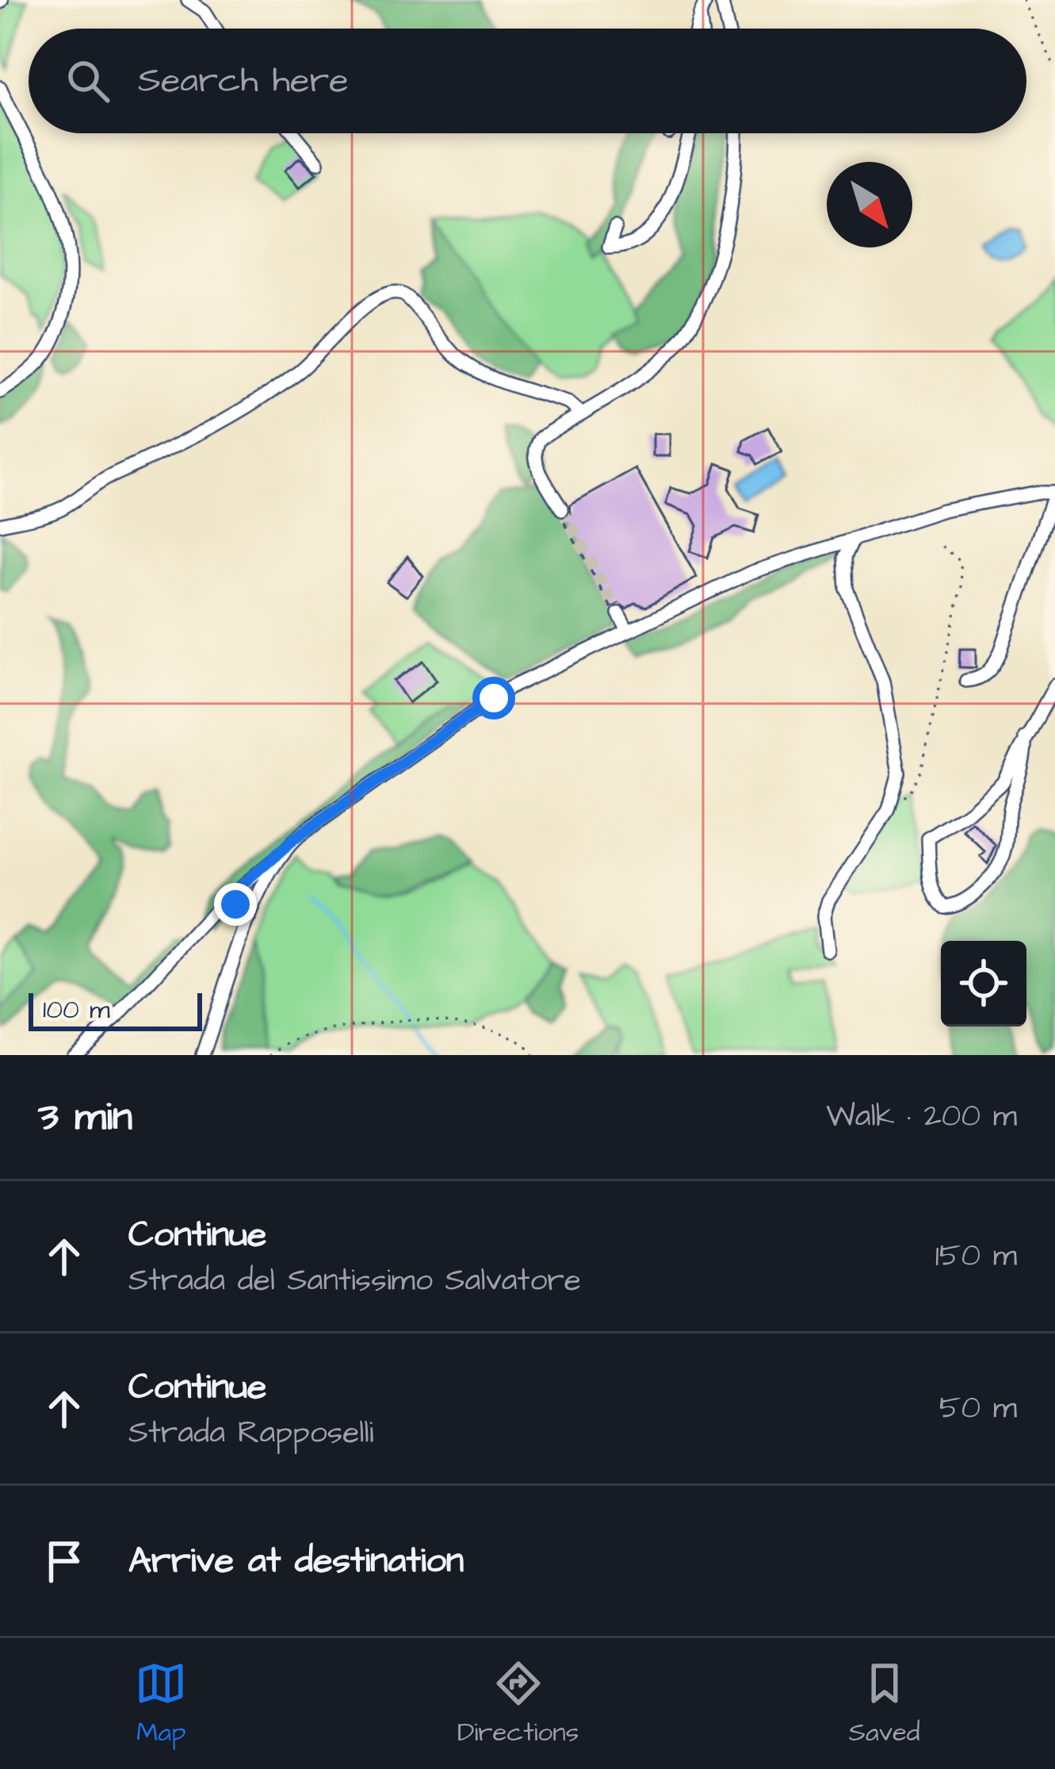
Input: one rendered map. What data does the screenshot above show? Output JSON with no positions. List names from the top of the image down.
{
  "scale_bar": "100 m",
  "north": "bottom right",
  "page": {
    "search": "Search here",
    "scale": "100 m",
    "heading": ["3 min", "Walk · 200 m"],
    "list": [
      ["Continue", "Strada del Santissimo Salvatore", "150 m"],
      ["Continue", "Strada Rapposelli", "50 m"],
      "Arrive at destination"
    ],
    "nav": ["Map", "Directions", "Saved"]
  }
}
